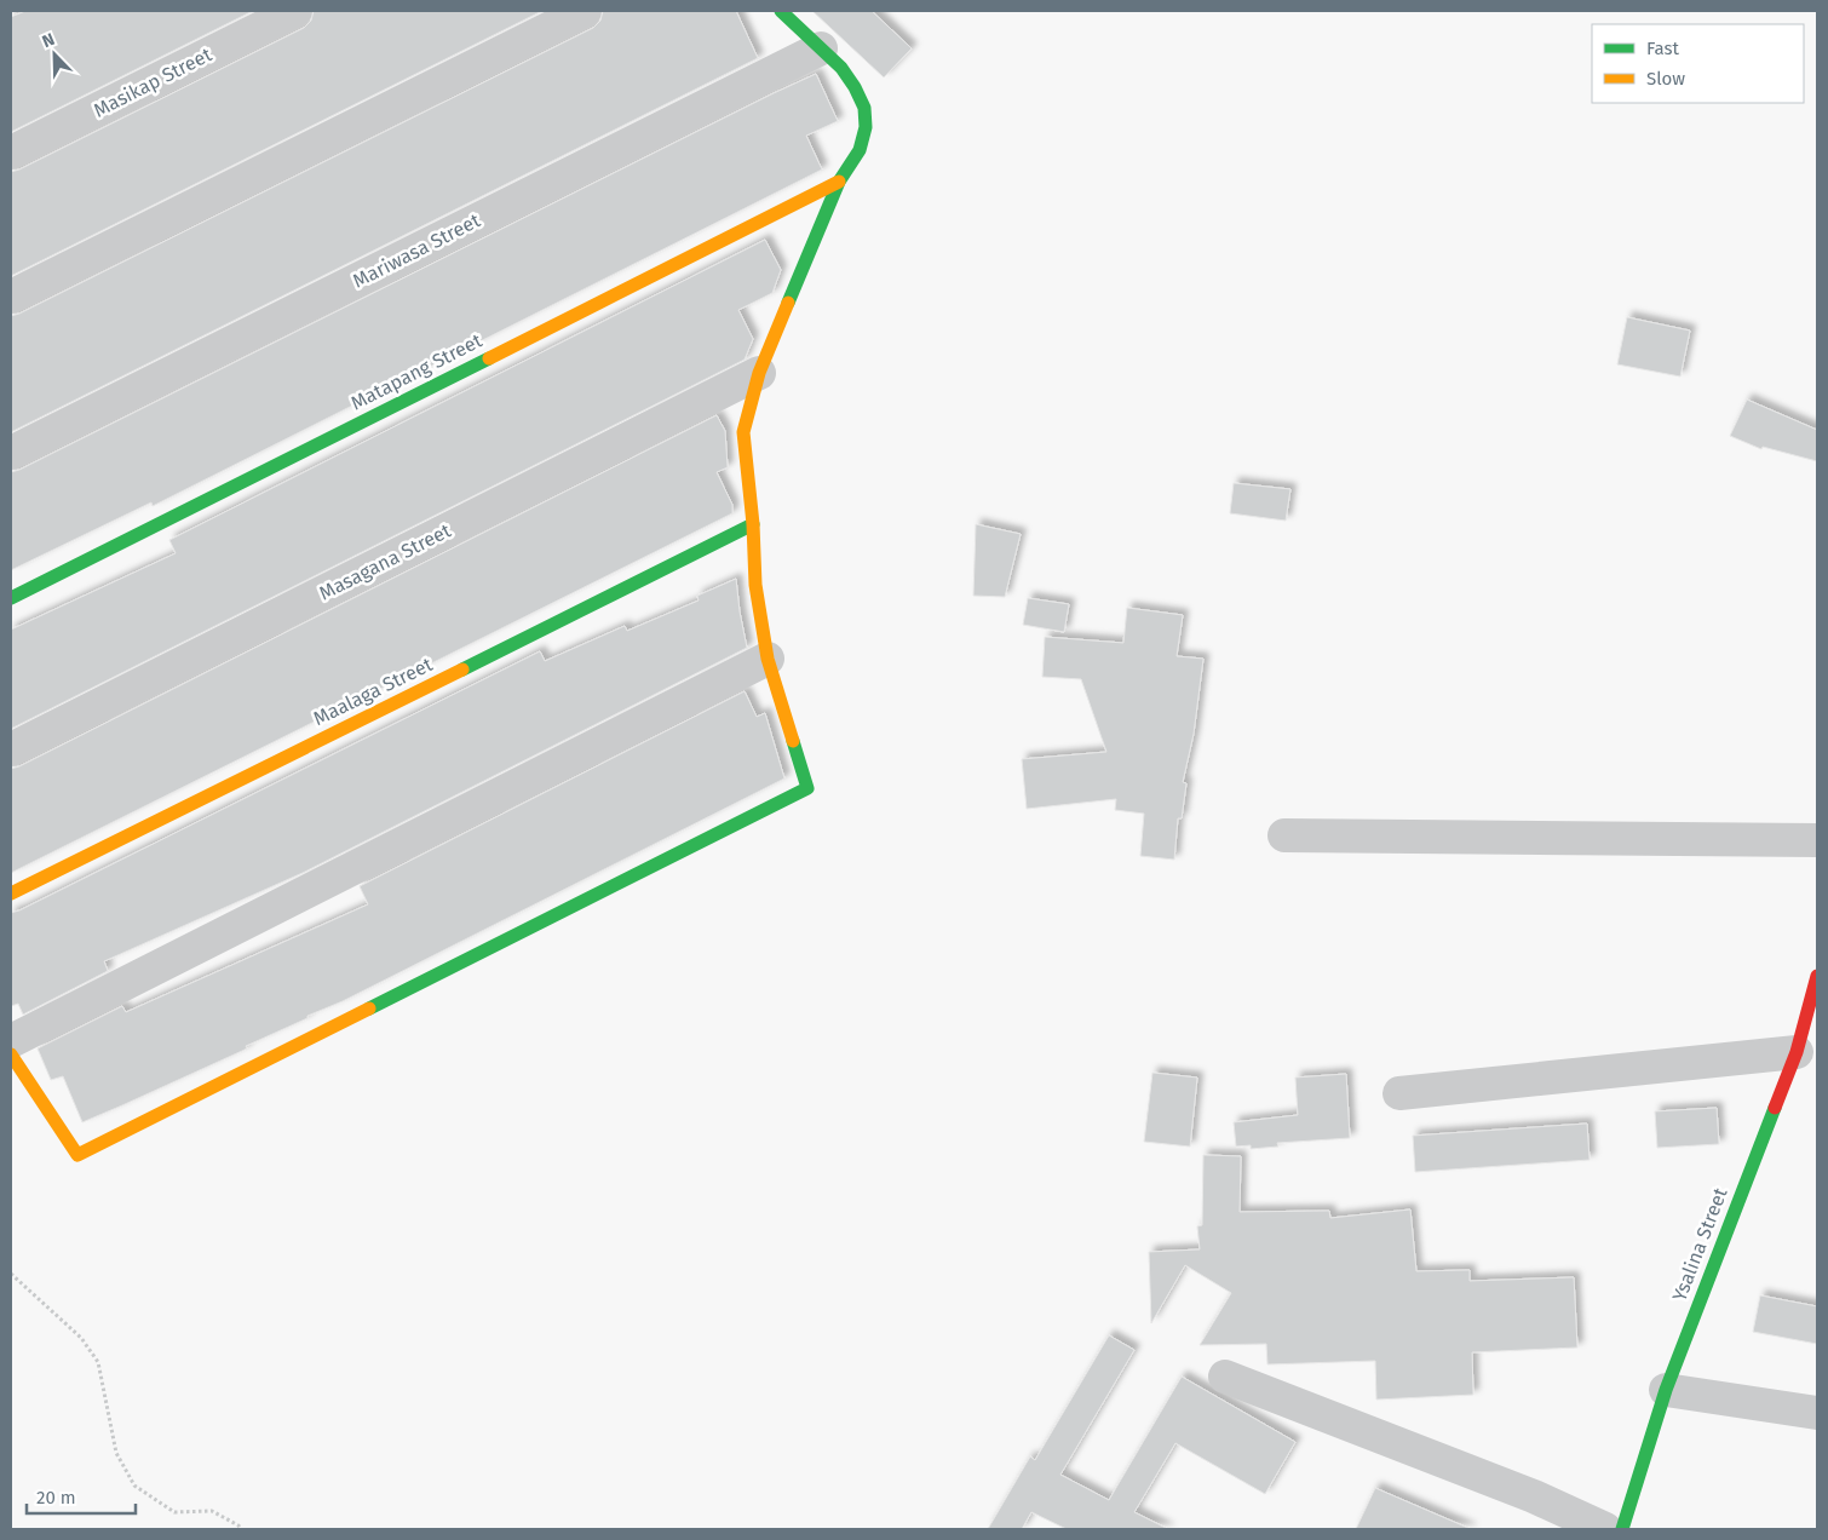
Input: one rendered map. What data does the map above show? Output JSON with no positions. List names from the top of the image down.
{
  "streets": {
    "street": [
      "Masikap Street",
      "Mariwasa Street",
      "Matapang Street",
      "Masagana Street",
      "Maalaga Street",
      "Ysalina Street"
    ]
  },
  "legend": ["Fast", "Slow"],
  "scale_bar": "20 m",
  "north": "top left"
}
